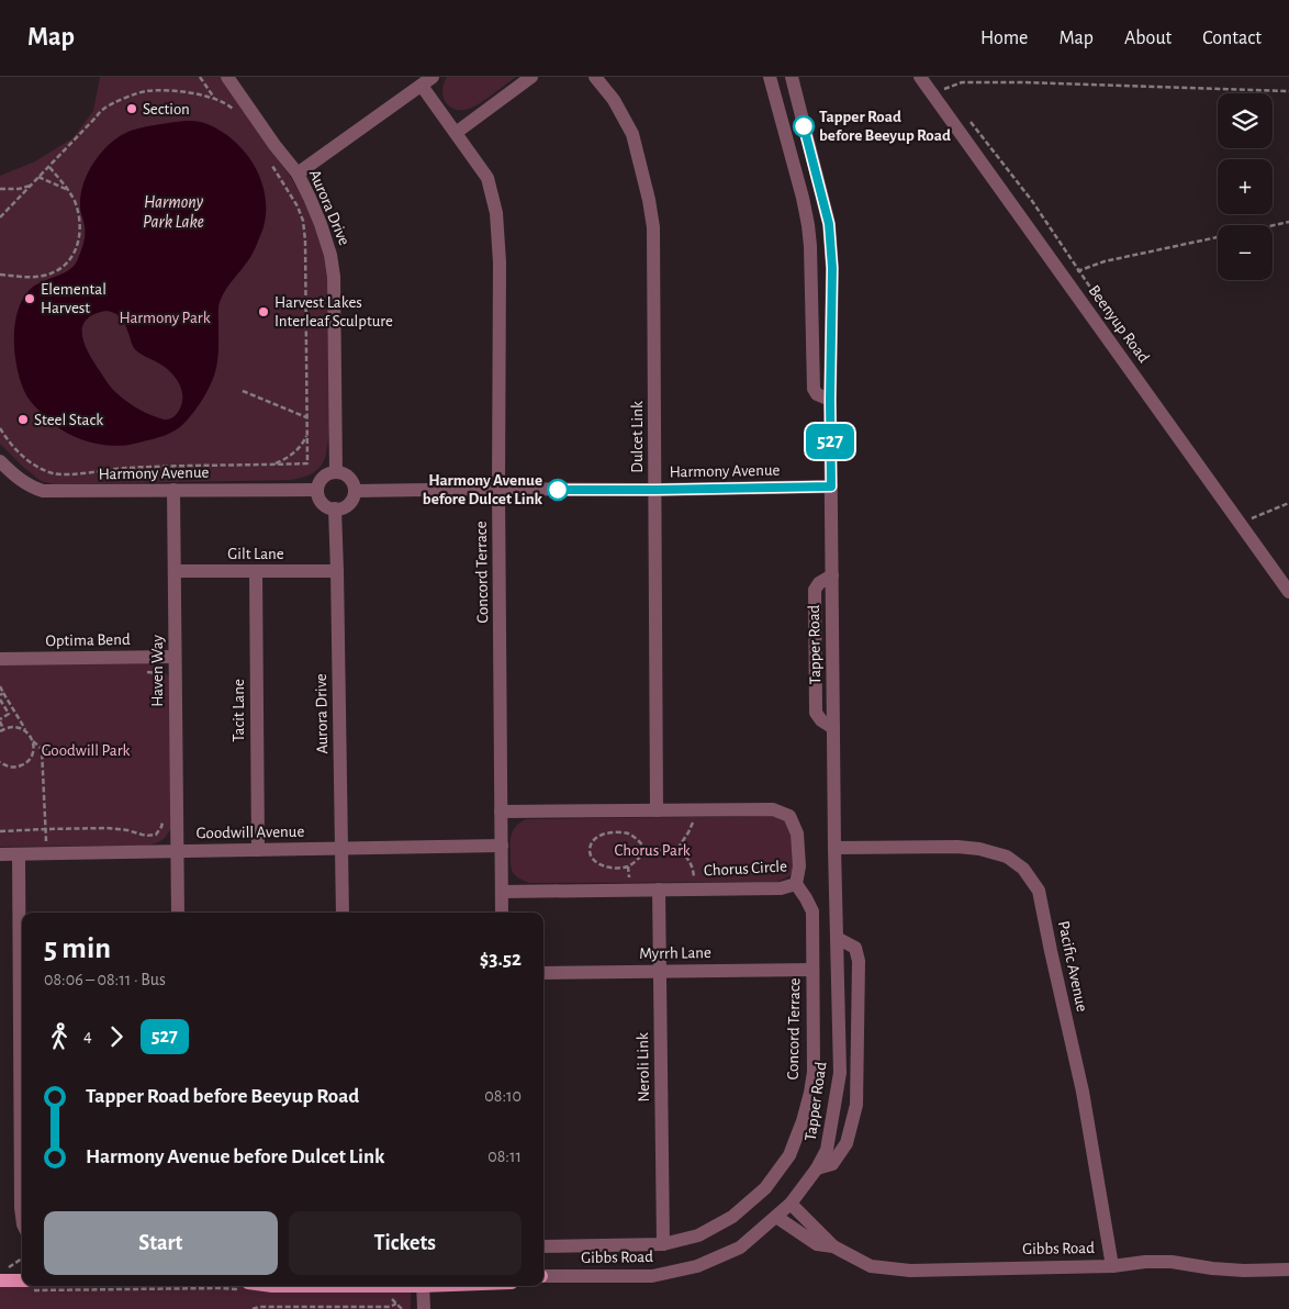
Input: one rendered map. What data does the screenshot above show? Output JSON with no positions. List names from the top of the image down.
{
  "streets": {
    "street": [
      "Aurora Drive",
      "Beenyup Road",
      "Dulcet Link",
      "Harmony Avenue",
      "Gilt Lane",
      "Concord Terrace",
      "Optima Bend",
      "Tapper Road",
      "Haven Way",
      "Tacit Lane",
      "Goodwill Avenue",
      "Chorus Circle",
      "Myrrh Lane",
      "Pacific Avenue",
      "Neroli Link",
      "Gibbs Road"
    ]
  },
  "crossings": [
    ["Aurora Drive", "Harmony Avenue"],
    ["Aurora Drive", "Gilt Lane"],
    ["Aurora Drive", "Goodwill Avenue"],
    ["Dulcet Link", "Harmony Avenue"],
    ["Dulcet Link", "Chorus Circle"],
    ["Harmony Avenue", "Concord Terrace"],
    ["Harmony Avenue", "Tapper Road"],
    ["Harmony Avenue", "Haven Way"],
    ["Gilt Lane", "Haven Way"],
    ["Gilt Lane", "Tacit Lane"],
    ["Concord Terrace", "Goodwill Avenue"],
    ["Concord Terrace", "Chorus Circle"],
    ["Concord Terrace", "Myrrh Lane"],
    ["Concord Terrace", "Neroli Link"],
    ["Optima Bend", "Haven Way"],
    ["Tapper Road", "Pacific Avenue"],
    ["Tapper Road", "Gibbs Road"],
    ["Haven Way", "Goodwill Avenue"],
    ["Tacit Lane", "Goodwill Avenue"],
    ["Chorus Circle", "Neroli Link"],
    ["Myrrh Lane", "Neroli Link"],
    ["Pacific Avenue", "Gibbs Road"]
  ],
  "water": ["Harmony Park Lake"],
  "parks": ["Harmony Park", "Goodwill Park", "Chorus Park"],
  "places": [
    "Section",
    "Tapper Road before Beeyup Road",
    "Elemental Harvest",
    "Harvest Lakes Interleaf Sculpture",
    "Steel Stack",
    "Harmony Avenue before Dulcet Link"
  ],
  "lines": ["bus line 527"],
  "page": {
    "header": "Map",
    "nav": [
      "Home",
      "Map",
      "About",
      "Contact"
    ],
    "on_map": "527",
    "map_buttons": ["+", "−"],
    "heading": ["5 min", "08:06 – 08:11 · Bus", "$3.52"],
    "legs": ["4", "527"],
    "list": [
      {
        "name": "Tapper Road before Beeyup Road",
        "value": "08:10"
      },
      {
        "name": "Harmony Avenue before Dulcet Link",
        "value": "08:11"
      }
    ],
    "buttons": ["Start", "Tickets"]
  }
}
